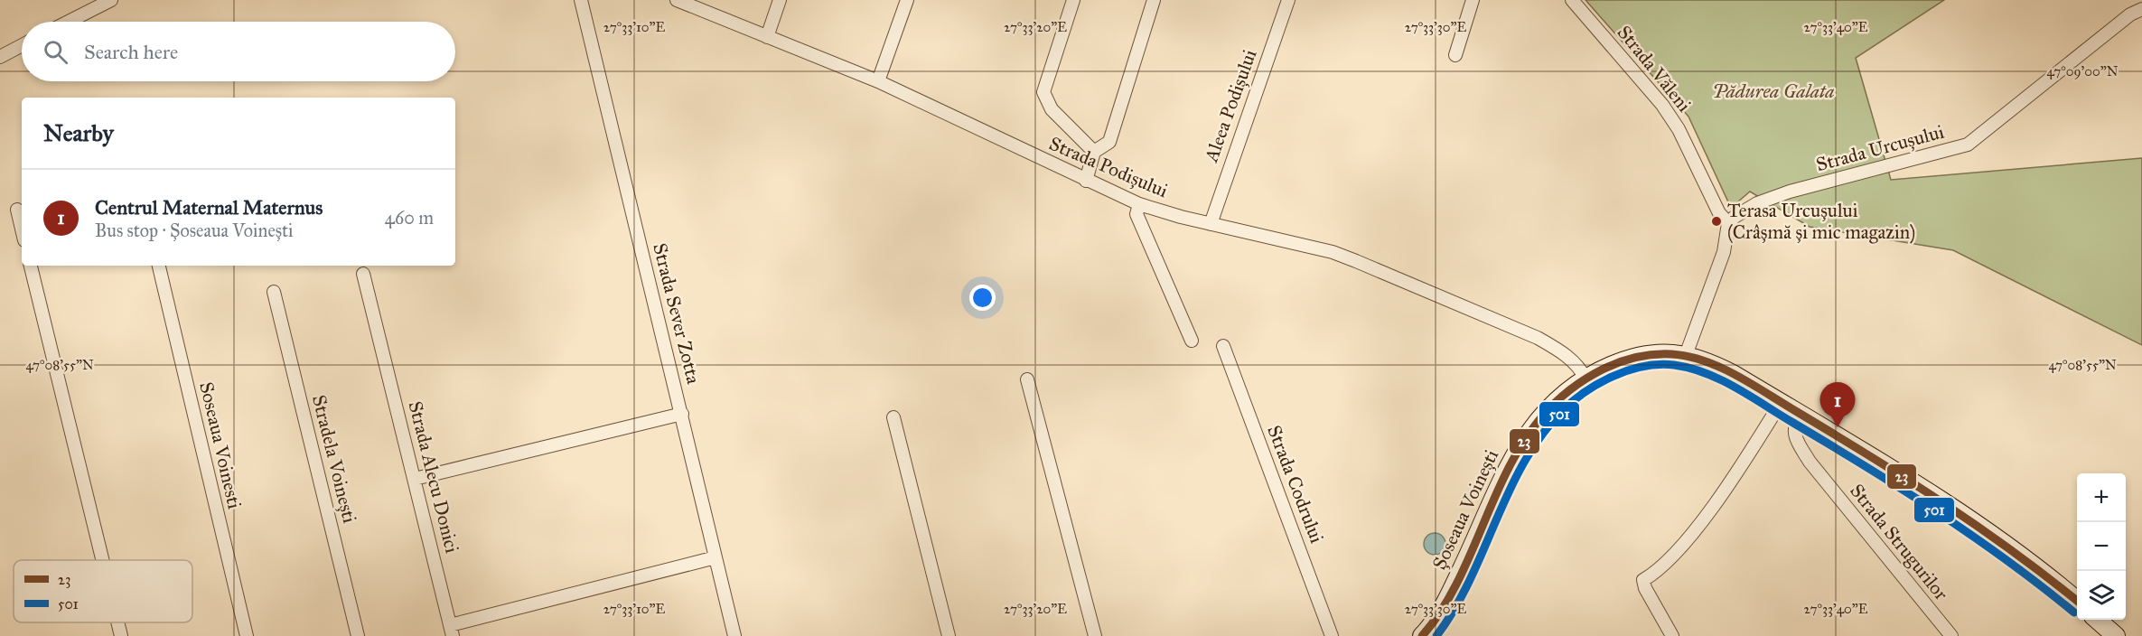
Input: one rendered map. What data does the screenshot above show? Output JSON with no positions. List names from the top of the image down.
{
  "streets": {
    "main road": ["Șoseaua Voinești"],
    "street": [
      "Strada Văleni",
      "Aleea Podișului",
      "Strada Urcușului",
      "Strada Podișului",
      "Strada Sever Zotta",
      "Soseaua Voinesti",
      "Stradela Voinești",
      "Strada Alecu Donici",
      "Strada Codrului",
      "Strada Strugurilor"
    ]
  },
  "crossings": [
    ["Strada Văleni", "Strada Urcușului"],
    ["Aleea Podișului", "Strada Podișului"],
    ["Strada Podișului", "Șoseaua Voinești"],
    ["Șoseaua Voinești", "Strada Strugurilor"]
  ],
  "parks": ["Pădurea Galata"],
  "places": ["Terasa Urcușului (Crâșmă și mic magazin)"],
  "lines": ["transit line 23", "transit line 501"],
  "legend": ["23", "501"],
  "page": {
    "search": "Search here",
    "heading": "Nearby",
    "list": [
      {
        "mark": "1",
        "name": "Centrul Maternal Maternus",
        "note": "Bus stop · Șoseaua Voinești",
        "value": "460 m"
      }
    ],
    "pins": "1",
    "map_buttons": ["+", "−"]
  },
  "coordinates": [
    "27°33'10\"E",
    "27°33'20\"E",
    "27°33'30\"E",
    "27°33'40\"E",
    "47°09'00\"N",
    "47°08'55\"N"
  ]
}
